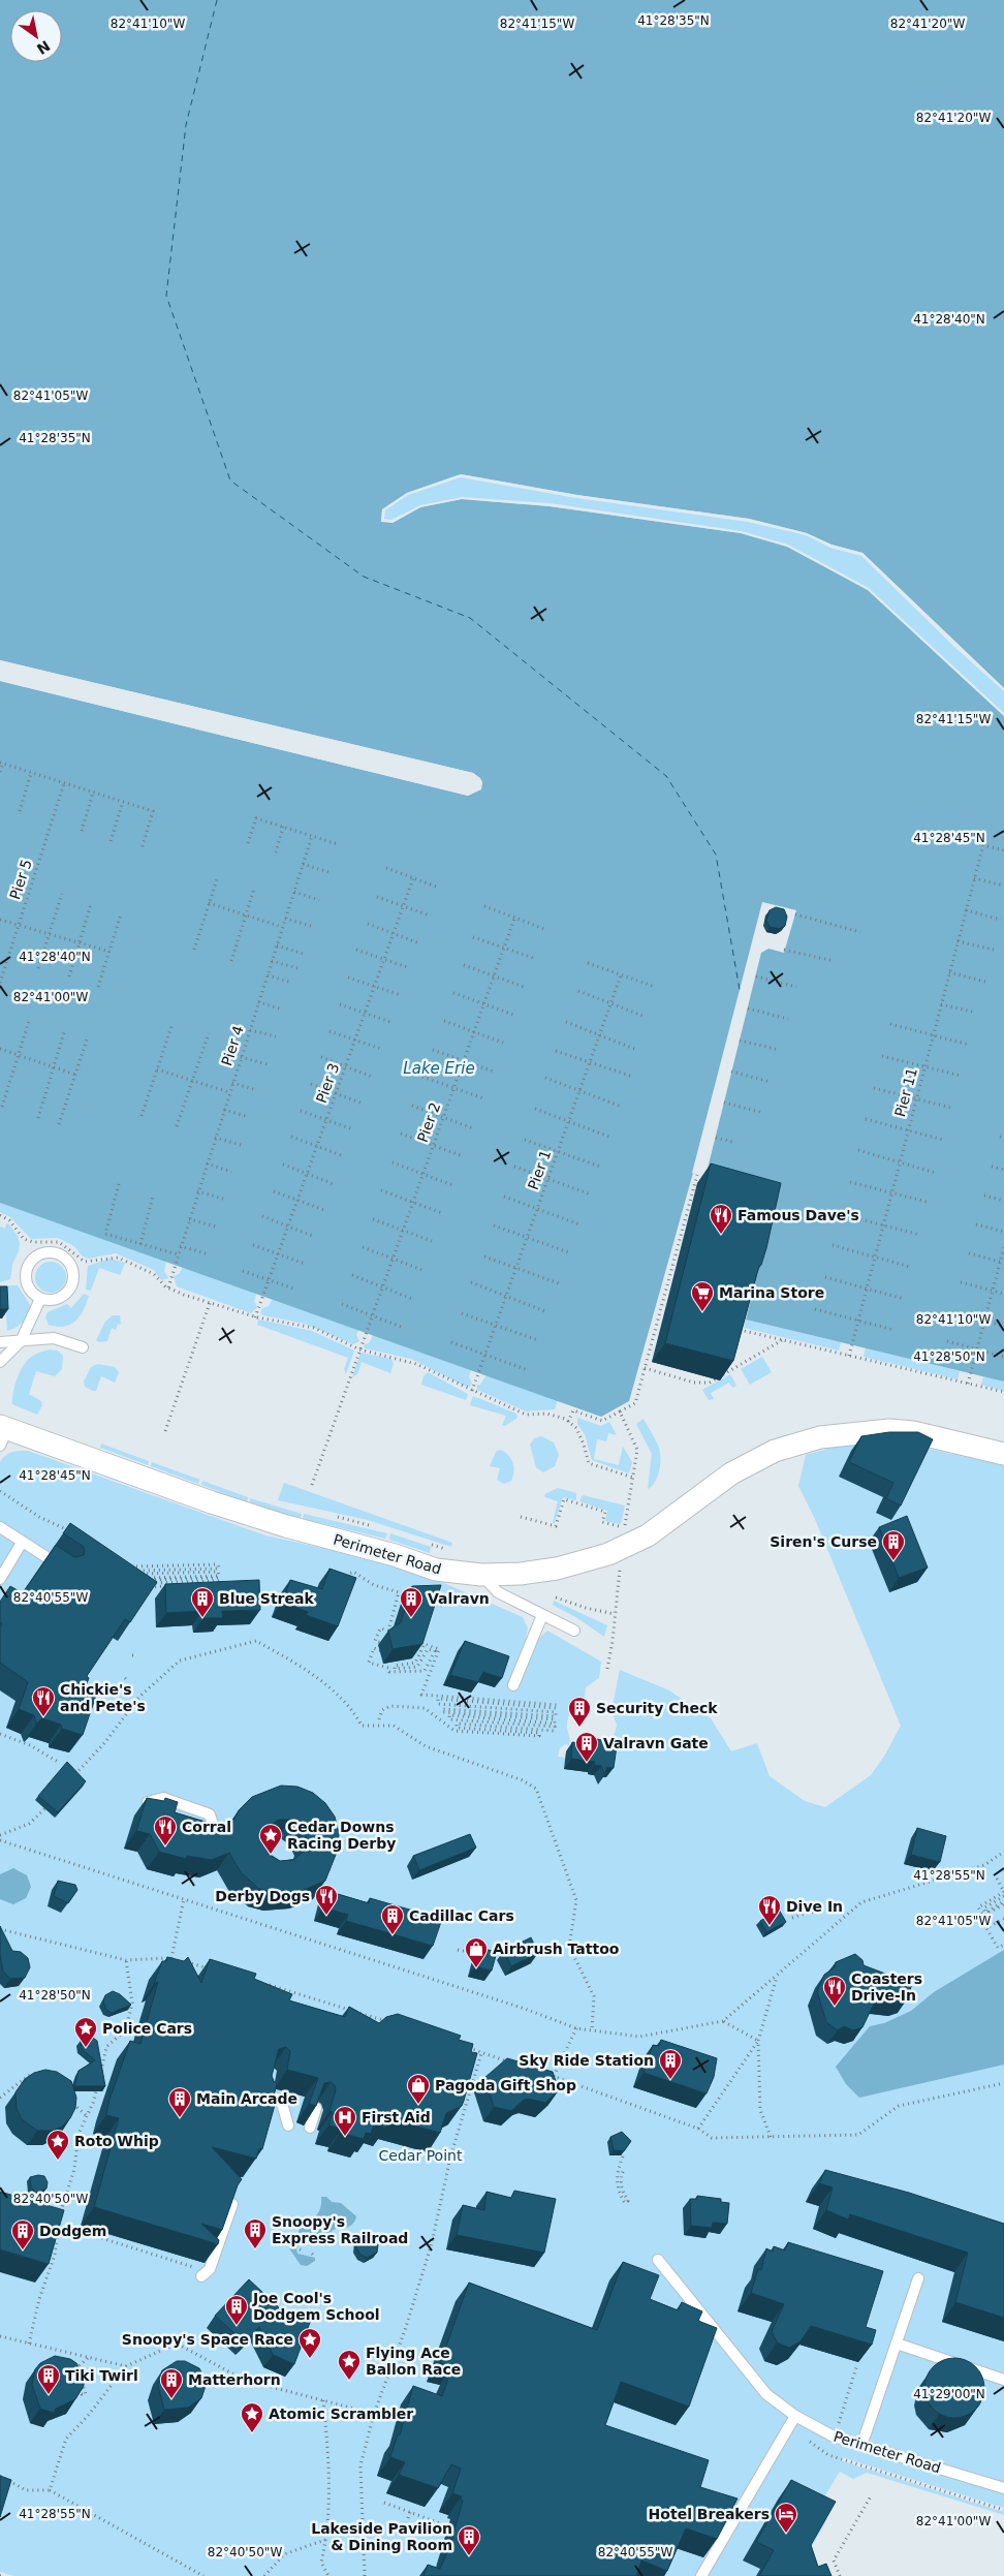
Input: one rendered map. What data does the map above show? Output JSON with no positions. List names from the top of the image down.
{
  "streets": {
    "street": ["Perimeter Road"],
    "path": [
      "Pier 5",
      "Pier 4",
      "Pier 3",
      "Pier 11",
      "Pier 2",
      "Pier 1"
    ]
  },
  "water": ["Lake Erie"],
  "parks": ["Cedar Point"],
  "places": {
    "restaurant": [
      "Famous Dave's",
      "Chickie's and Pete's",
      "Corral",
      "Derby Dogs",
      "Dive In",
      "Coasters Drive-In"
    ],
    "supermarket": ["Marina Store"],
    "building": [
      "Siren's Curse",
      "Blue Streak",
      "Valravn",
      "Security Check",
      "Valravn Gate",
      "Cadillac Cars",
      "Sky Ride Station",
      "Main Arcade",
      "Snoopy's Express Railroad",
      "Dodgem",
      "Joe Cool's Dodgem School",
      "Tiki Twirl",
      "Matterhorn",
      "Lakeside Pavilion & Dining Room"
    ],
    "place": [
      "Cedar Downs Racing Derby",
      "Police Cars",
      "Roto Whip",
      "Snoopy's Space Race",
      "Flying Ace Ballon Race",
      "Atomic Scrambler"
    ],
    "shop": ["Airbrush Tattoo", "Pagoda Gift Shop"],
    "hospital": ["First Aid"],
    "hotel": ["Hotel Breakers"]
  },
  "north": "bottom right",
  "coordinates": [
    "41°28'35\"N",
    "82°41'10\"W",
    "82°41'15\"W",
    "82°41'20\"W",
    "41°28'40\"N",
    "82°41'05\"W",
    "41°28'45\"N",
    "82°41'00\"W",
    "41°28'50\"N",
    "82°40'55\"W",
    "41°28'55\"N",
    "82°40'50\"W",
    "41°29'00\"N"
  ]
}
